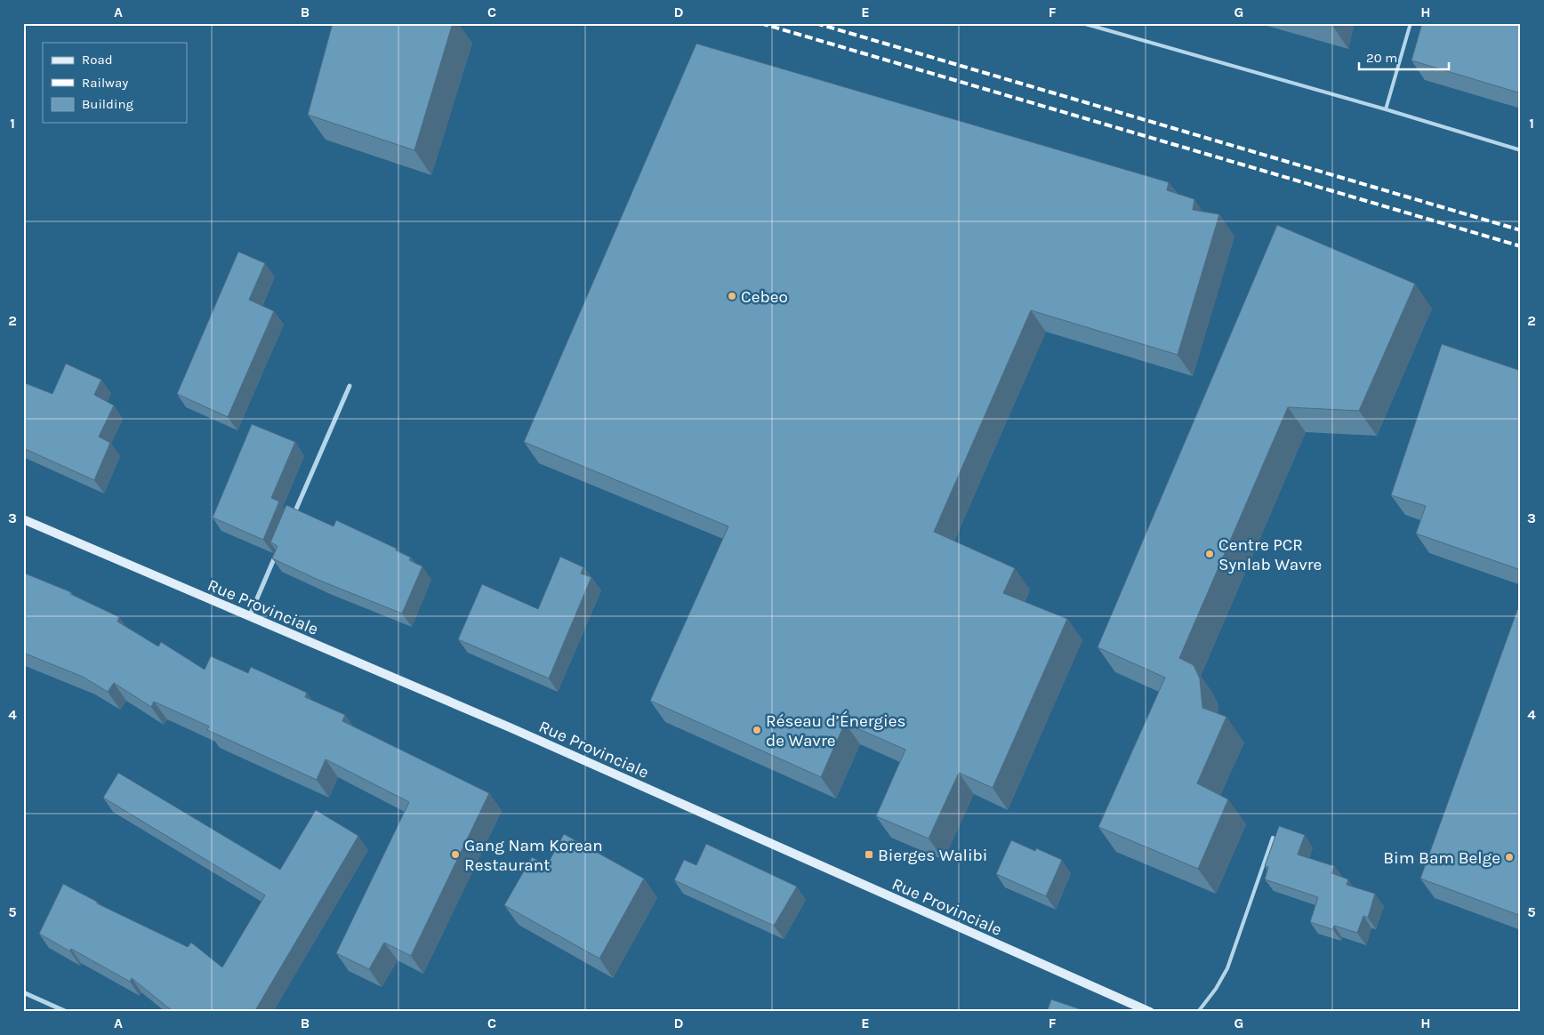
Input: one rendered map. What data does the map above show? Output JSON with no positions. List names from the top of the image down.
{
  "streets": {
    "main road": ["Rue Provinciale"]
  },
  "places": {
    "other": [
      "Cebeo",
      "Centre PCR Synlab Wavre",
      "Réseau d’Énergies de Wavre",
      "Gang Nam Korean Restaurant",
      "Bim Bam Belge"
    ],
    "transit": ["Bierges Walibi"]
  },
  "legend": ["Road", "Railway", "Building"],
  "scale_bar": "20 m",
  "grid": {
    "columns": [
      "A",
      "B",
      "C",
      "D",
      "E",
      "F",
      "G",
      "H"
    ],
    "rows": [
      "1",
      "2",
      "3",
      "4",
      "5"
    ]
  }
}
